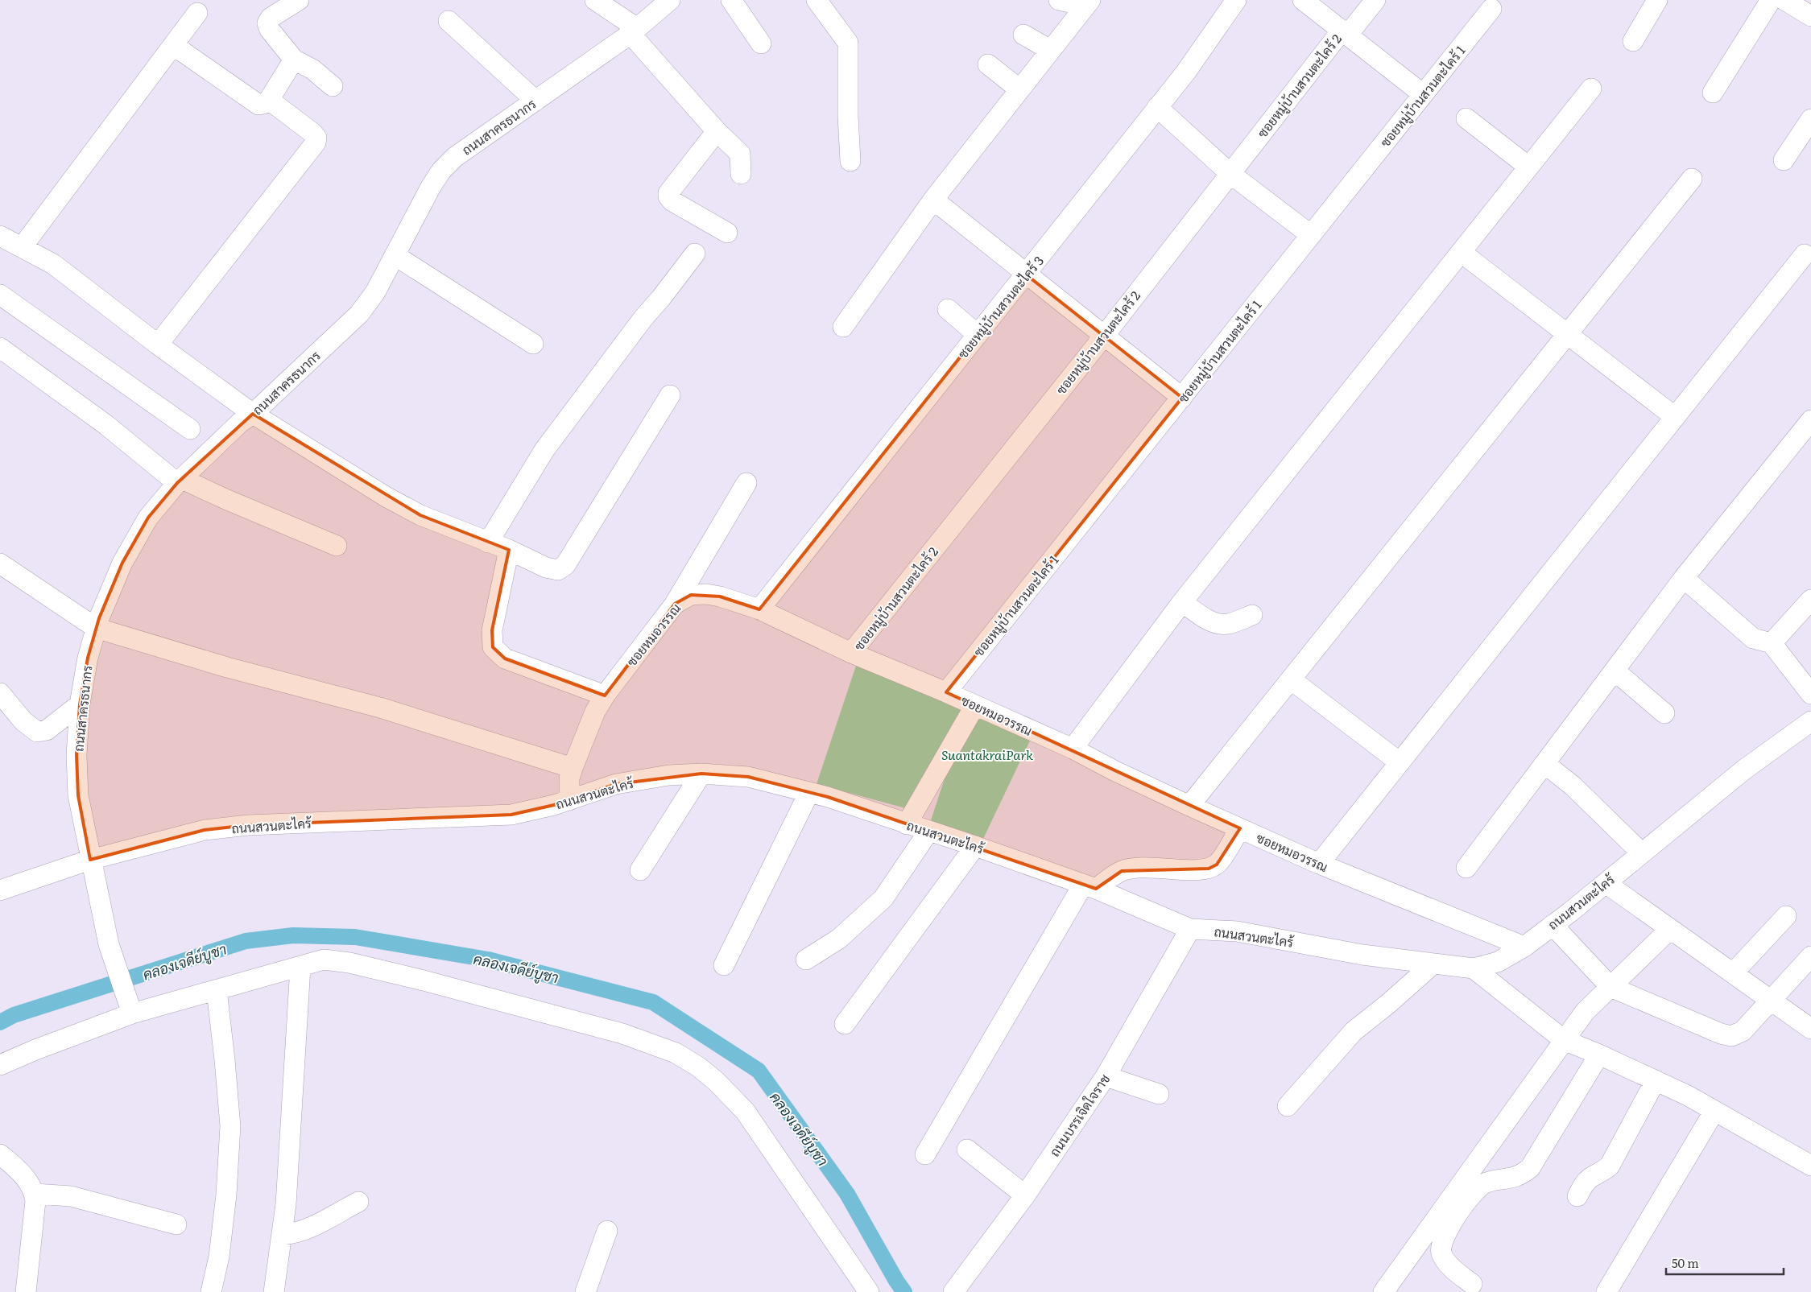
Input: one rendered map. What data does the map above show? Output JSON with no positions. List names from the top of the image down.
{
  "streets": {
    "street": [
      "ซอยหมู่บ้านสวนตะไคร้ 2",
      "ซอยหมู่บ้านสวนตะไคร้ 1",
      "ถนนสาครธนากร",
      "ซอยหมู่บ้านสวนตะไคร้ 3",
      "ซอยหมอวรรณ",
      "ถนนสวนตะไคร้",
      "ถนนบรรเจิดใจราช"
    ]
  },
  "crossings": [
    ["ซอยหมู่บ้านสวนตะไคร้ 2", "ซอยหมอวรรณ"],
    ["ซอยหมู่บ้านสวนตะไคร้ 1", "ซอยหมอวรรณ"],
    ["ถนนสาครธนากร", "ถนนสวนตะไคร้"],
    ["ซอยหมู่บ้านสวนตะไคร้ 3", "ซอยหมอวรรณ"],
    ["ซอยหมอวรรณ", "ถนนสวนตะไคร้"],
    ["ถนนสวนตะไคร้", "ถนนบรรเจิดใจราช"]
  ],
  "water": ["คลองเจดีย์บูชา"],
  "parks": ["SuantakraiPark"],
  "scale_bar": "50 m"
}
